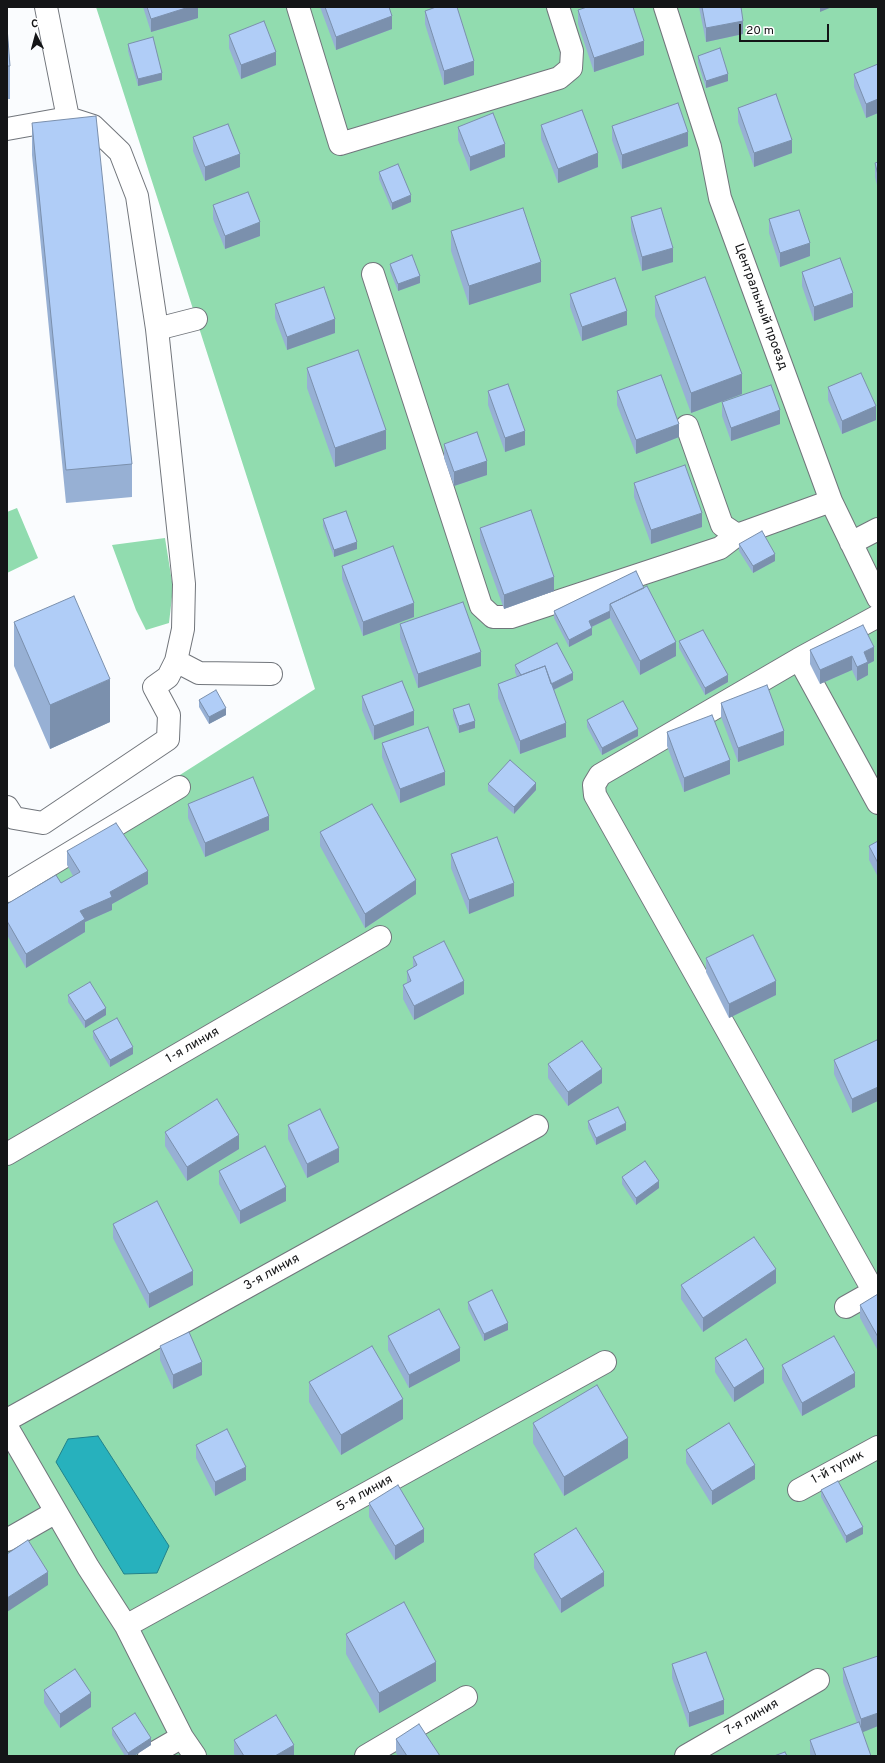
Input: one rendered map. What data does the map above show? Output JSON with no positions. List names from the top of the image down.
{
  "streets": {
    "lane": [
      "Центральный проезд",
      "1-я линия",
      "3-я линия",
      "1-й тупик",
      "5-я линия",
      "7-я линия"
    ]
  },
  "scale_bar": "20 m",
  "north": "top"
}
